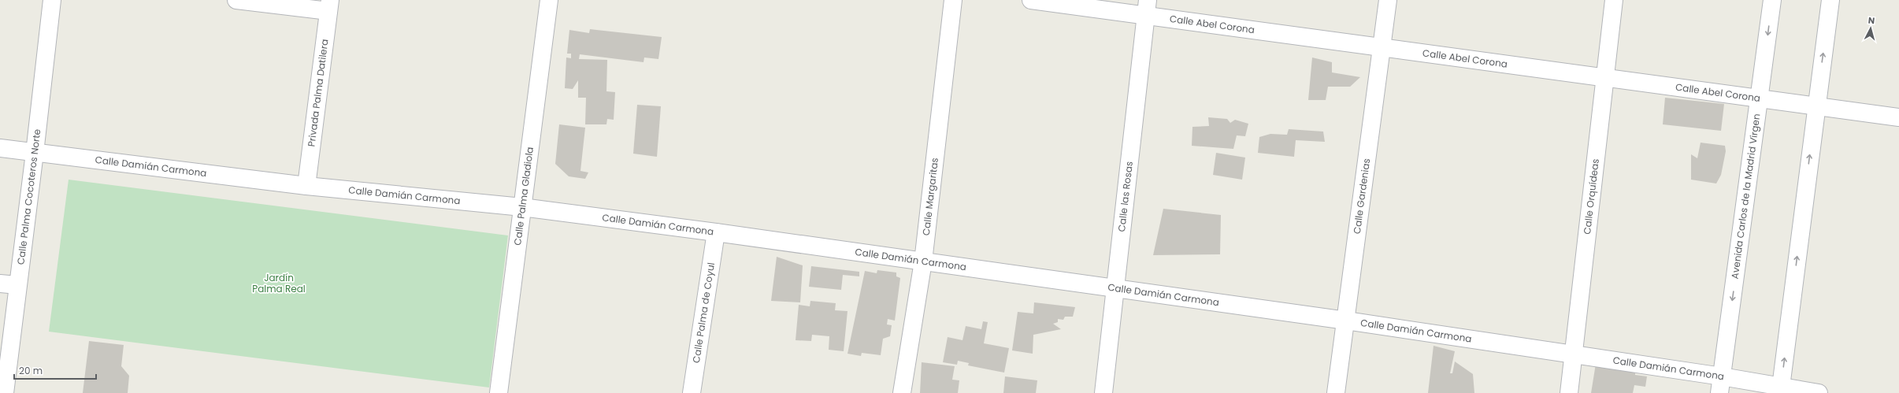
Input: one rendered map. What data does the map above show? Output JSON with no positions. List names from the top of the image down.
{
  "streets": {
    "street": [
      "Calle Abel Corona",
      "Privada Palma Datilera",
      "Calle Damián Carmona",
      "Calle Palma Gladiola",
      "Calle Palma Cocoteros Norte",
      "Calle Margaritas",
      "Calle las Rosas",
      "Calle Gardenias",
      "Calle Orquídeas",
      "Avenida Carlos de la Madrid Virgen",
      "Calle Palma de Coyul"
    ]
  },
  "crossings": [
    ["Calle Abel Corona", "Calle las Rosas"],
    ["Calle Abel Corona", "Calle Gardenias"],
    ["Calle Abel Corona", "Calle Orquídeas"],
    ["Calle Abel Corona", "Avenida Carlos de la Madrid Virgen"],
    ["Privada Palma Datilera", "Calle Damián Carmona"],
    ["Calle Damián Carmona", "Calle Palma Gladiola"],
    ["Calle Damián Carmona", "Calle Palma Cocoteros Norte"],
    ["Calle Damián Carmona", "Calle Margaritas"],
    ["Calle Damián Carmona", "Calle las Rosas"],
    ["Calle Damián Carmona", "Calle Gardenias"],
    ["Calle Damián Carmona", "Calle Orquídeas"],
    ["Calle Damián Carmona", "Avenida Carlos de la Madrid Virgen"],
    ["Calle Damián Carmona", "Calle Palma de Coyul"]
  ],
  "parks": ["Jardín Palma Real"],
  "scale_bar": "20 m",
  "north": "top"
}
